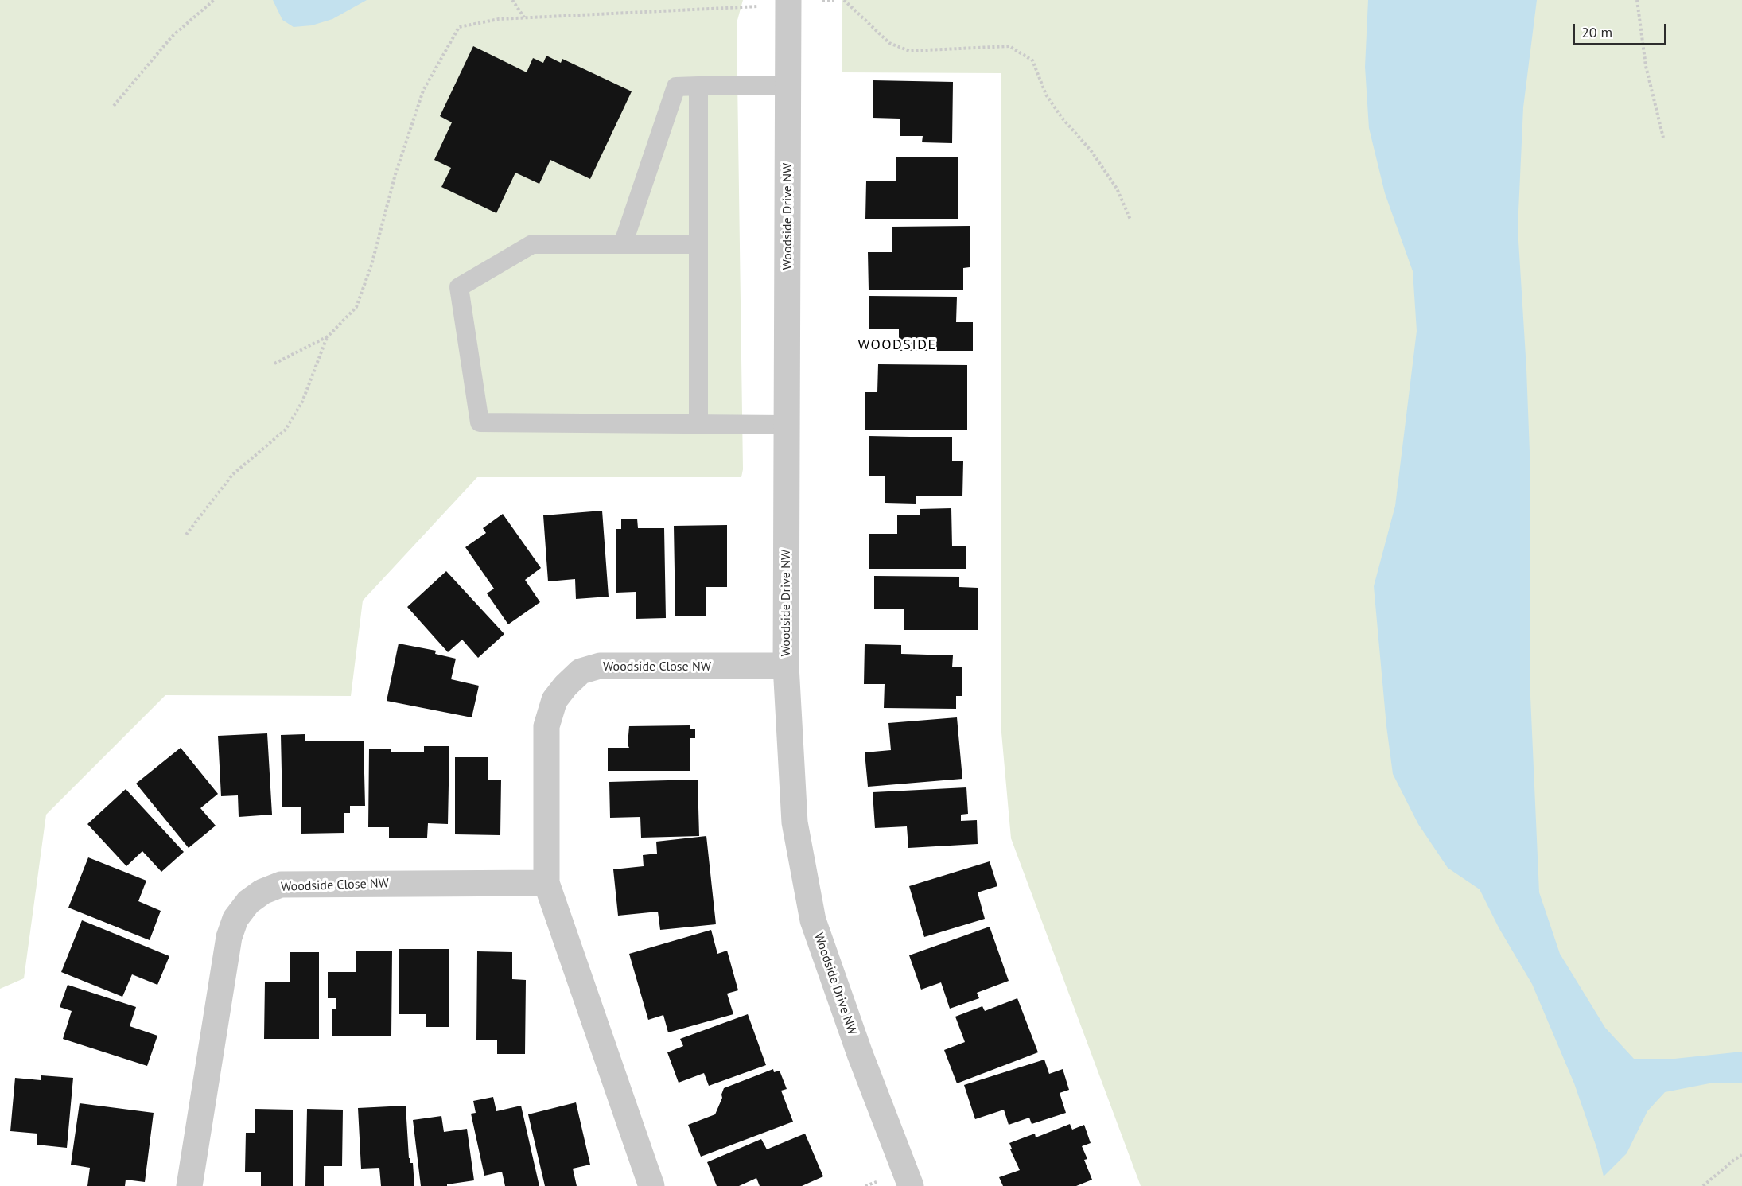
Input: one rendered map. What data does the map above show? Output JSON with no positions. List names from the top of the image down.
{
  "streets": {
    "street": ["Woodside Drive NW", "Woodside Close NW"]
  },
  "crossings": [
    ["Woodside Drive NW", "Woodside Close NW"]
  ],
  "districts": ["WOODSIDE"],
  "scale_bar": "20 m"
}
